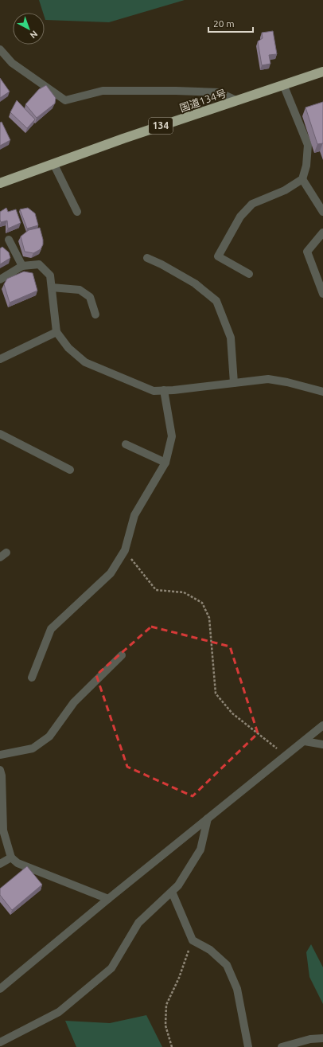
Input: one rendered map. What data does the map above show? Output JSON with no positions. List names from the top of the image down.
{
  "streets": {
    "highway": ["国道134号", "134"]
  },
  "scale_bar": "20 m",
  "north": "bottom right"
}
